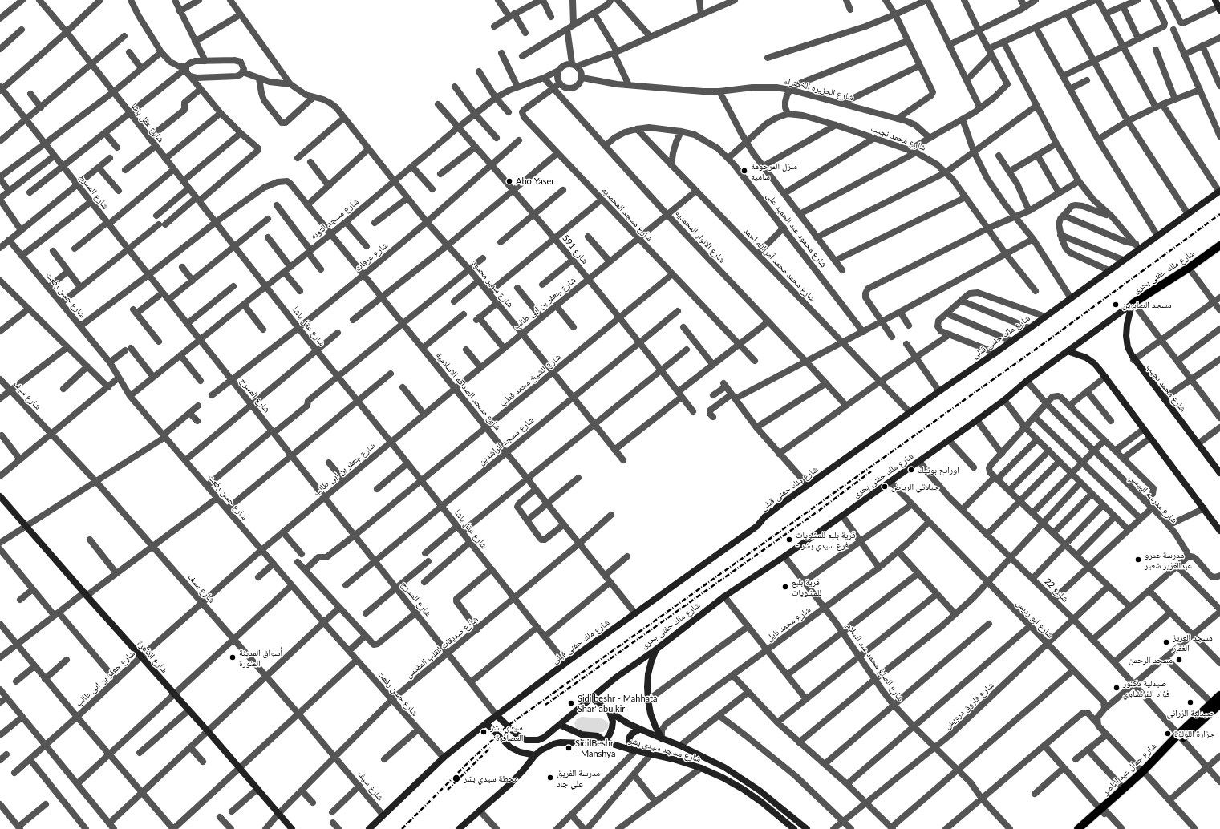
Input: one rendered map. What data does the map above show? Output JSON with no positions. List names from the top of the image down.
{
  "streets": {
    "main road": ["شارع ملك حفنى بحرى", "شارع جمال عبد الناصر"],
    "street": [
      "شارع الجزيره الخضراء",
      "شارع عقل باشا",
      "شارع محمد نجيب",
      "شارع المسرح",
      "شارع مسجد المحمديه",
      "شارع مسجد التوبه",
      "شارع محمود عبد الحميد على",
      "شارع الانوار المحمديه",
      "شارع 591",
      "شارع عرفات",
      "شارع محمد محمد أمر الله احمد",
      "شارع سمير محمود",
      "شارع حسن رفعت",
      "شارع جعفر بن ابى طالب",
      "شارع ملك حفنى قبلى",
      "شارع الشيخ محمد قطب",
      "شارع مسجد الصداقه الاسلامية",
      "شارع سيف",
      "شارع مسجد الراشدين",
      "شارع مدرسه البيسي",
      "شارع 22",
      "شارع ابو رديس",
      "شارع محمد نايل",
      "شارع صديقات القلب المقدس",
      "شارع القاهرة",
      "شارع الصاغ محمد عبد السلام",
      "شارع فاروق درويش",
      "شارع مسجد سيدى بشر"
    ]
  },
  "crossings": [
    ["شارع الجزيره الخضراء", "شارع مسجد المحمديه"],
    ["شارع الجزيره الخضراء", "شارع مسجد التوبه"],
    ["شارع عقل باشا", "شارع مسجد التوبه"],
    ["شارع عقل باشا", "شارع عرفات"],
    ["شارع عقل باشا", "شارع جعفر بن ابى طالب"],
    ["شارع عقل باشا", "شارع ملك حفنى قبلى"],
    ["شارع عقل باشا", "شارع الشيخ محمد قطب"],
    ["شارع عقل باشا", "شارع مسجد الصداقه الاسلامية"],
    ["شارع عقل باشا", "شارع مسجد الراشدين"],
    ["شارع عقل باشا", "شارع صديقات القلب المقدس"],
    ["شارع محمد نجيب", "شارع محمود عبد الحميد على"],
    ["شارع محمد نجيب", "شارع ملك حفنى بحرى"],
    ["شارع المسرح", "شارع مسجد التوبه"],
    ["شارع المسرح", "شارع عرفات"],
    ["شارع المسرح", "شارع ملك حفنى بحرى"],
    ["شارع المسرح", "شارع جعفر بن ابى طالب"],
    ["شارع المسرح", "شارع ملك حفنى قبلى"],
    ["شارع المسرح", "شارع الشيخ محمد قطب"],
    ["شارع المسرح", "شارع مسجد الراشدين"],
    ["شارع المسرح", "شارع صديقات القلب المقدس"],
    ["شارع مسجد المحمديه", "شارع مسجد التوبه"],
    ["شارع مسجد المحمديه", "شارع الانوار المحمديه"],
    ["شارع مسجد المحمديه", "شارع جعفر بن ابى طالب"],
    ["شارع مسجد المحمديه", "شارع الشيخ محمد قطب"],
    ["شارع مسجد التوبه", "شارع الانوار المحمديه"],
    ["شارع مسجد التوبه", "شارع 591"],
    ["شارع مسجد التوبه", "شارع سمير محمود"],
    ["شارع مسجد التوبه", "شارع حسن رفعت"],
    ["شارع مسجد التوبه", "شارع مسجد الصداقه الاسلامية"],
    ["شارع محمود عبد الحميد على", "شارع الانوار المحمديه"],
    ["شارع محمود عبد الحميد على", "شارع محمد محمد أمر الله احمد"],
    ["شارع الانوار المحمديه", "شارع جعفر بن ابى طالب"],
    ["شارع 591", "شارع عرفات"],
    ["شارع 591", "شارع جعفر بن ابى طالب"],
    ["شارع 591", "شارع الشيخ محمد قطب"],
    ["شارع 591", "شارع مسجد الراشدين"],
    ["شارع عرفات", "شارع سمير محمود"],
    ["شارع عرفات", "شارع مسجد الصداقه الاسلامية"],
    ["شارع محمد محمد أمر الله احمد", "شارع جعفر بن ابى طالب"],
    ["شارع محمد محمد أمر الله احمد", "شارع ملك حفنى قبلى"],
    ["شارع ملك حفنى بحرى", "شارع ملك حفنى قبلى"],
    ["شارع ملك حفنى بحرى", "شارع مدرسه البيسي"],
    ["شارع ملك حفنى بحرى", "شارع 22"],
    ["شارع ملك حفنى بحرى", "شارع ابو رديس"],
    ["شارع ملك حفنى بحرى", "شارع الصاغ محمد عبد السلام"],
    ["شارع ملك حفنى بحرى", "شارع مسجد سيدى بشر"],
    ["شارع سمير محمود", "شارع جعفر بن ابى طالب"],
    ["شارع سمير محمود", "شارع الشيخ محمد قطب"],
    ["شارع سمير محمود", "شارع مسجد الراشدين"],
    ["شارع حسن رفعت", "شارع جعفر بن ابى طالب"],
    ["شارع حسن رفعت", "شارع ملك حفنى قبلى"],
    ["شارع حسن رفعت", "شارع صديقات القلب المقدس"],
    ["شارع جعفر بن ابى طالب", "شارع مسجد الصداقه الاسلامية"],
    ["شارع جعفر بن ابى طالب", "شارع سيف"],
    ["شارع جعفر بن ابى طالب", "شارع القاهرة"],
    ["شارع ملك حفنى قبلى", "شارع مسجد الصداقه الاسلامية"],
    ["شارع ملك حفنى قبلى", "شارع سيف"],
    ["شارع الشيخ محمد قطب", "شارع مسجد الصداقه الاسلامية"],
    ["شارع مسجد الصداقه الاسلامية", "شارع مسجد الراشدين"],
    ["شارع مسجد الصداقه الاسلامية", "شارع صديقات القلب المقدس"],
    ["شارع سيف", "شارع صديقات القلب المقدس"],
    ["شارع 22", "شارع فاروق درويش"],
    ["شارع 22", "شارع جمال عبد الناصر"],
    ["شارع ابو رديس", "شارع محمد نايل"],
    ["شارع ابو رديس", "شارع فاروق درويش"],
    ["شارع محمد نايل", "شارع الصاغ محمد عبد السلام"],
    ["شارع محمد نايل", "شارع مسجد سيدى بشر"],
    ["شارع صديقات القلب المقدس", "شارع القاهرة"],
    ["شارع الصاغ محمد عبد السلام", "شارع فاروق درويش"]
  ],
  "places": [
    "منزل المرحومة ساميه",
    "Abo Yaser",
    "مسجد الصابرين",
    "اورانج بوتيك",
    "جيلاتي الرياض",
    "قرية بلبع للمشويات - فرع سيدي بشر",
    "مدرسة عمرو عبدالعزيز شعير",
    "قرية بلبع للمشويات",
    "مسجد العزيز الغفار",
    "أسواق المدينة المنورة",
    "مسجد الرحمن",
    "صيدلية دكتور فؤاد القرنشاوي",
    "صيدلية الزراني",
    "Sidi beshr - Mahhata Shar' abu kir",
    "سيدي بشر - العصافرة",
    "جزارة اللؤلؤة",
    "Sidi Beshr - Manshya",
    "مدرسة الفريق علي جاد",
    "محطة سيدي بشر"
  ]
}
